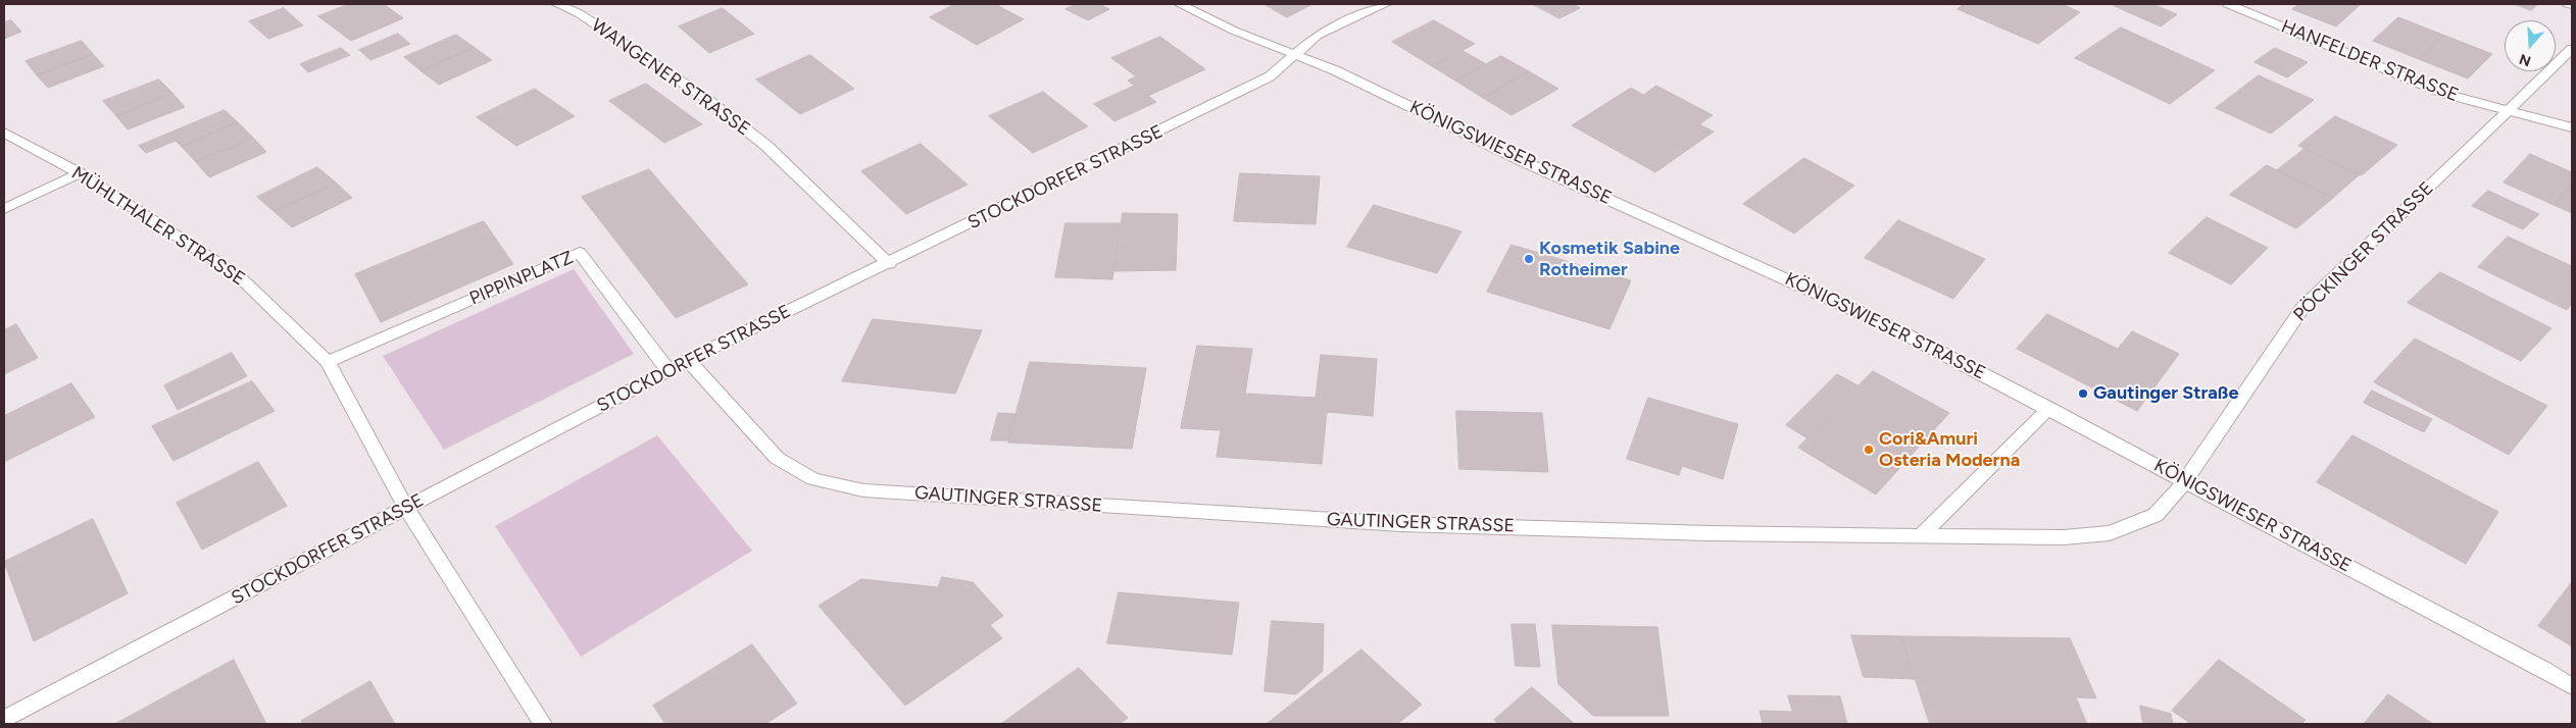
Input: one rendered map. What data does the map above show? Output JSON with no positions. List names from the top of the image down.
{
  "streets": {
    "street": [
      "HANFELDER STRASSE",
      "WANGENER STRASSE",
      "KÖNIGSWIESER STRASSE",
      "STOCKDORFER STRASSE",
      "MÜHLTHALER STRASSE",
      "PÖCKINGER STRASSE",
      "PIPPINPLATZ",
      "GAUTINGER STRASSE"
    ]
  },
  "crossings": [
    ["HANFELDER STRASSE", "PÖCKINGER STRASSE"],
    ["WANGENER STRASSE", "STOCKDORFER STRASSE"],
    ["KÖNIGSWIESER STRASSE", "STOCKDORFER STRASSE"],
    ["KÖNIGSWIESER STRASSE", "PÖCKINGER STRASSE"],
    ["KÖNIGSWIESER STRASSE", "GAUTINGER STRASSE"],
    ["STOCKDORFER STRASSE", "MÜHLTHALER STRASSE"],
    ["STOCKDORFER STRASSE", "PIPPINPLATZ"],
    ["STOCKDORFER STRASSE", "GAUTINGER STRASSE"],
    ["MÜHLTHALER STRASSE", "PIPPINPLATZ"],
    ["PÖCKINGER STRASSE", "GAUTINGER STRASSE"]
  ],
  "places": ["Kosmetik Sabine Rotheimer", "Gautinger Straße", "Cori&Amuri Osteria Moderna"],
  "north": "bottom"
}
